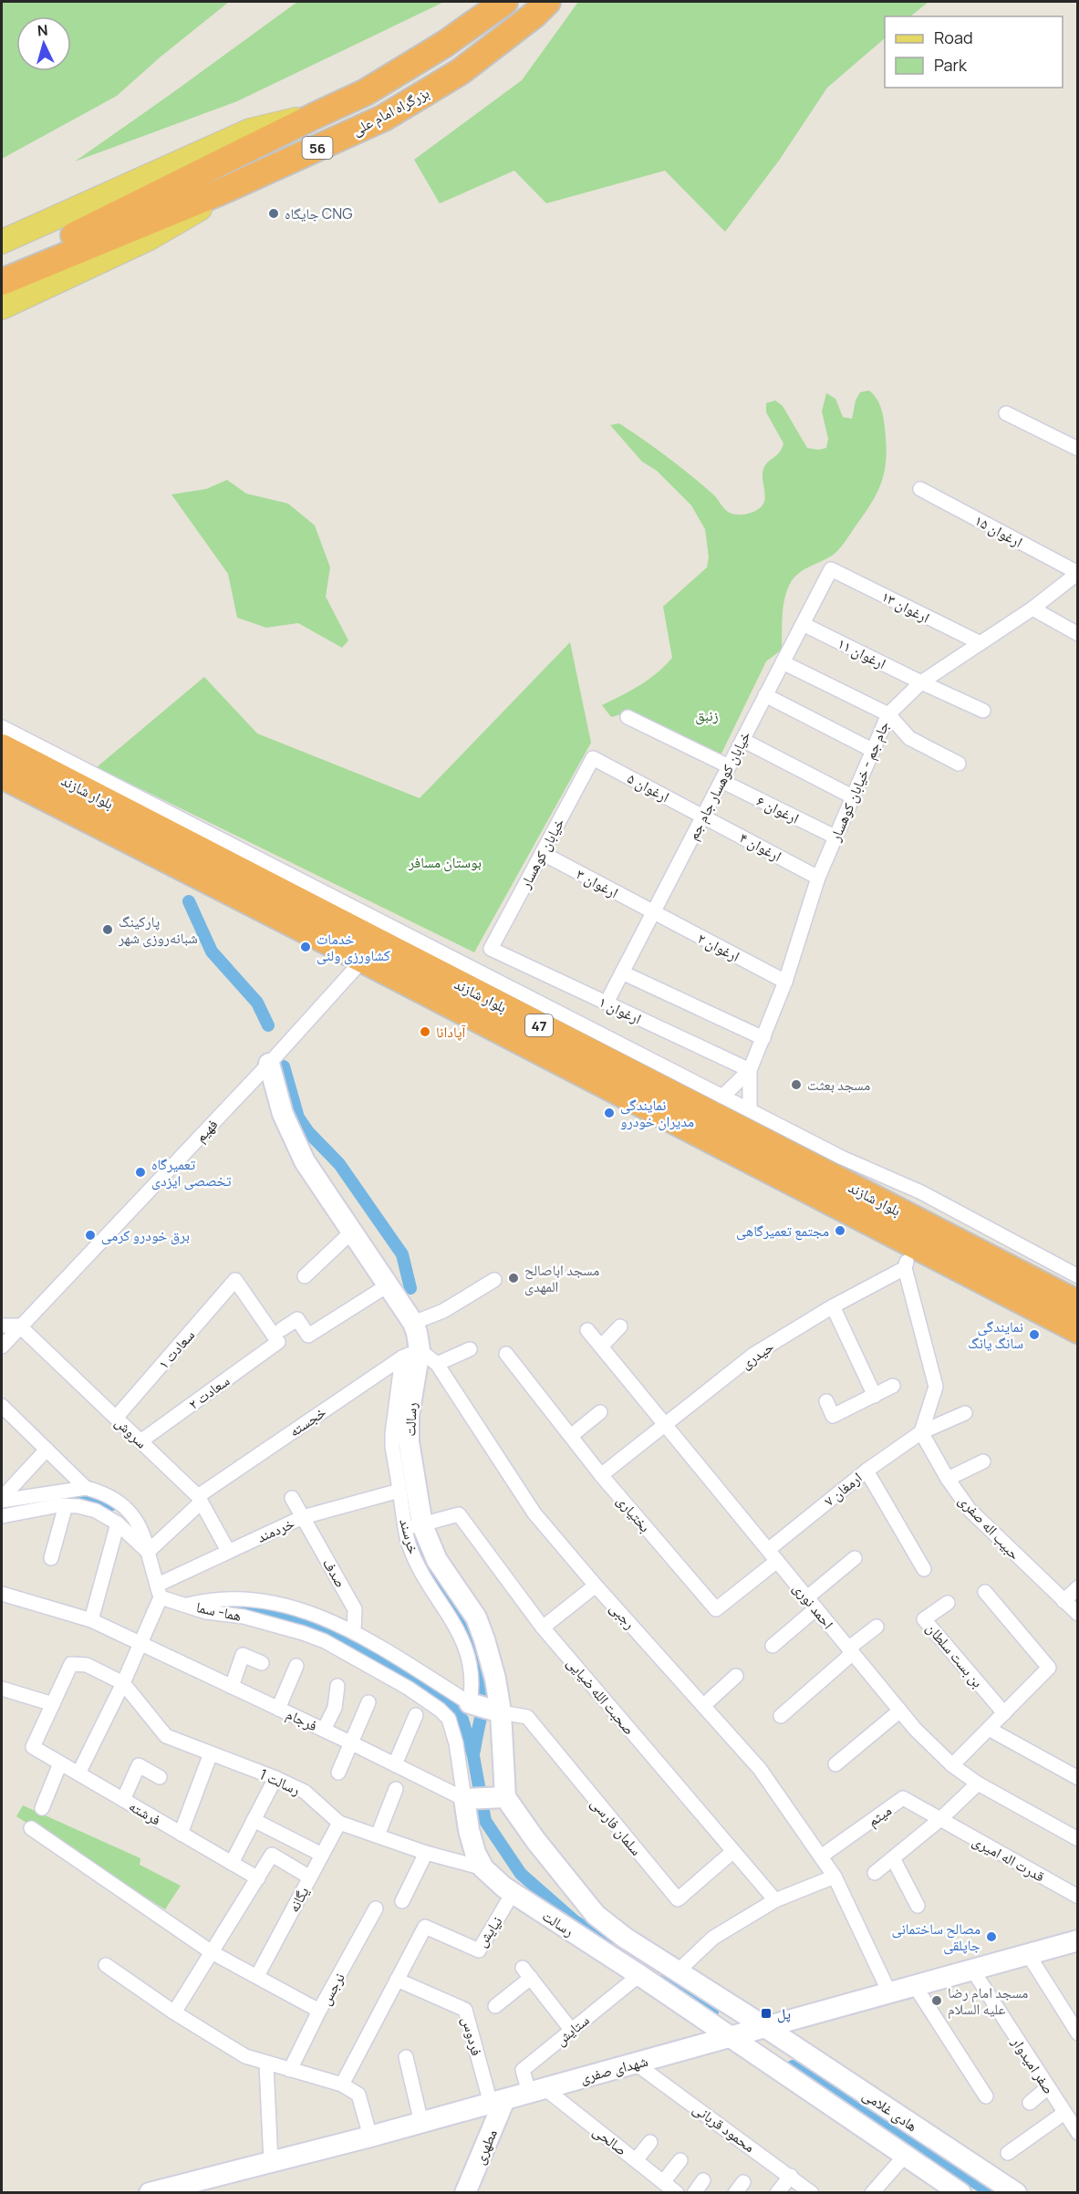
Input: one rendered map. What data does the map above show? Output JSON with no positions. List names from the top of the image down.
{
  "streets": {
    "highway": [
      "بزرگراه امام علی",
      "56",
      "بلوار شازند",
      "47"
    ],
    "street": [
      "ارغوان ۱۵",
      "ارغوان ۱۳",
      "ارغوان ۱۱",
      "جام جم - خیابان کوهسار",
      "خیابان کوهسار جام جم",
      "ارغوان ۵",
      "ارغوان ۶",
      "ارغوان ۴",
      "خیابان کوهسار",
      "ارغوان ۳",
      "ارغوان ۲",
      "ارغوان ۱",
      "فهیم",
      "سعادت ۱",
      "حیدری",
      "سعادت ۲",
      "رسالت",
      "خجسته",
      "سروش",
      "ارمغان ۷",
      "بختیاری",
      "حبیب اله صفری",
      "خردمند",
      "خرسند",
      "صدف",
      "احمد نوری",
      "هما- سما",
      "رجبی",
      "بن بست سلطان",
      "صحبت الله ضیایی",
      "فرجام",
      "رسالت 1",
      "فرشته",
      "میثم",
      "سلمان فارسی",
      "قدرت اله امیری",
      "یگانه",
      "نیایش",
      "نرجس",
      "ستایش",
      "فردوس",
      "صفر امیدوار",
      "شهدای صفری",
      "هادی غلامی",
      "محمود قربانی",
      "صالحی",
      "مطهری"
    ]
  },
  "crossings": [
    ["بزرگراه امام علی", "56"],
    ["ارغوان ۱۵", "جام جم - خیابان کوهسار"],
    ["ارغوان ۱۳", "جام جم - خیابان کوهسار"],
    ["ارغوان ۱۳", "خیابان کوهسار جام جم"],
    ["ارغوان ۱۱", "جام جم - خیابان کوهسار"],
    ["ارغوان ۱۱", "خیابان کوهسار جام جم"],
    ["جام جم - خیابان کوهسار", "ارغوان ۶"],
    ["جام جم - خیابان کوهسار", "ارغوان ۴"],
    ["جام جم - خیابان کوهسار", "ارغوان ۲"],
    ["جام جم - خیابان کوهسار", "ارغوان ۱"],
    ["خیابان کوهسار جام جم", "ارغوان ۵"],
    ["خیابان کوهسار جام جم", "ارغوان ۶"],
    ["خیابان کوهسار جام جم", "ارغوان ۴"],
    ["خیابان کوهسار جام جم", "ارغوان ۳"],
    ["خیابان کوهسار جام جم", "ارغوان ۲"],
    ["خیابان کوهسار جام جم", "ارغوان ۱"],
    ["ارغوان ۵", "ارغوان ۴"],
    ["ارغوان ۵", "خیابان کوهسار"],
    ["بلوار شازند", "فهیم"],
    ["خیابان کوهسار", "ارغوان ۳"],
    ["خیابان کوهسار", "ارغوان ۱"],
    ["ارغوان ۳", "ارغوان ۲"],
    ["فهیم", "رسالت"],
    ["فهیم", "سروش"],
    ["سعادت ۱", "سعادت ۲"],
    ["سعادت ۱", "سروش"],
    ["حیدری", "بختیاری"],
    ["حیدری", "احمد نوری"],
    ["سعادت ۲", "سروش"],
    ["رسالت", "خجسته"],
    ["رسالت", "خرسند"],
    ["رسالت", "هما- سما"],
    ["رسالت", "رجبی"],
    ["رسالت", "صحبت الله ضیایی"],
    ["رسالت", "فرجام"],
    ["رسالت", "رسالت 1"],
    ["رسالت", "سلمان فارسی"],
    ["رسالت", "نیایش"],
    ["رسالت", "ستایش"],
    ["رسالت", "شهدای صفری"],
    ["رسالت", "هادی غلامی"],
    ["خجسته", "سروش"],
    ["خجسته", "خرسند"],
    ["خجسته", "رجبی"],
    ["سروش", "خردمند"],
    ["ارمغان ۷", "بختیاری"],
    ["ارمغان ۷", "حبیب اله صفری"],
    ["ارمغان ۷", "احمد نوری"],
    ["بختیاری", "احمد نوری"],
    ["خردمند", "خرسند"],
    ["خردمند", "صدف"],
    ["خرسند", "هما- سما"],
    ["خرسند", "رجبی"],
    ["خرسند", "صحبت الله ضیایی"],
    ["صدف", "هما- سما"],
    ["هما- سما", "فرجام"],
    ["رجبی", "میثم"],
    ["رجبی", "شهدای صفری"],
    ["صحبت الله ضیایی", "سلمان فارسی"],
    ["رسالت 1", "یگانه"],
    ["میثم", "قدرت اله امیری"],
    ["نیایش", "فردوس"],
    ["ستایش", "شهدای صفری"],
    ["ستایش", "صالحی"],
    ["فردوس", "شهدای صفری"],
    ["فردوس", "مطهری"],
    ["صفر امیدوار", "شهدای صفری"],
    ["شهدای صفری", "هادی غلامی"],
    ["شهدای صفری", "محمود قربانی"],
    ["شهدای صفری", "صالحی"],
    ["شهدای صفری", "مطهری"]
  ],
  "parks": ["زنبق", "بوستان مسافر"],
  "places": {
    "other": [
      "جایگاه CNG",
      "پارکینگ شبانه‌روزی شهر",
      "خدمات کشاورزی ولئی",
      "آپادانا",
      "مسجد بعثت",
      "نمایندگی مدیران خودرو",
      "تعمیرگاه تخصصی ایزدی",
      "مجتمع تعمیرگاهی",
      "برق خودرو کرمی",
      "مسجد اباصالح المهدی",
      "نمایندگی سانگ یانگ",
      "مصالح ساختمانی جاپلقی",
      "مسجد امام رضا علیه السلام"
    ],
    "transit": ["پل"]
  },
  "legend": ["Road", "Park"],
  "north": "top"
}
